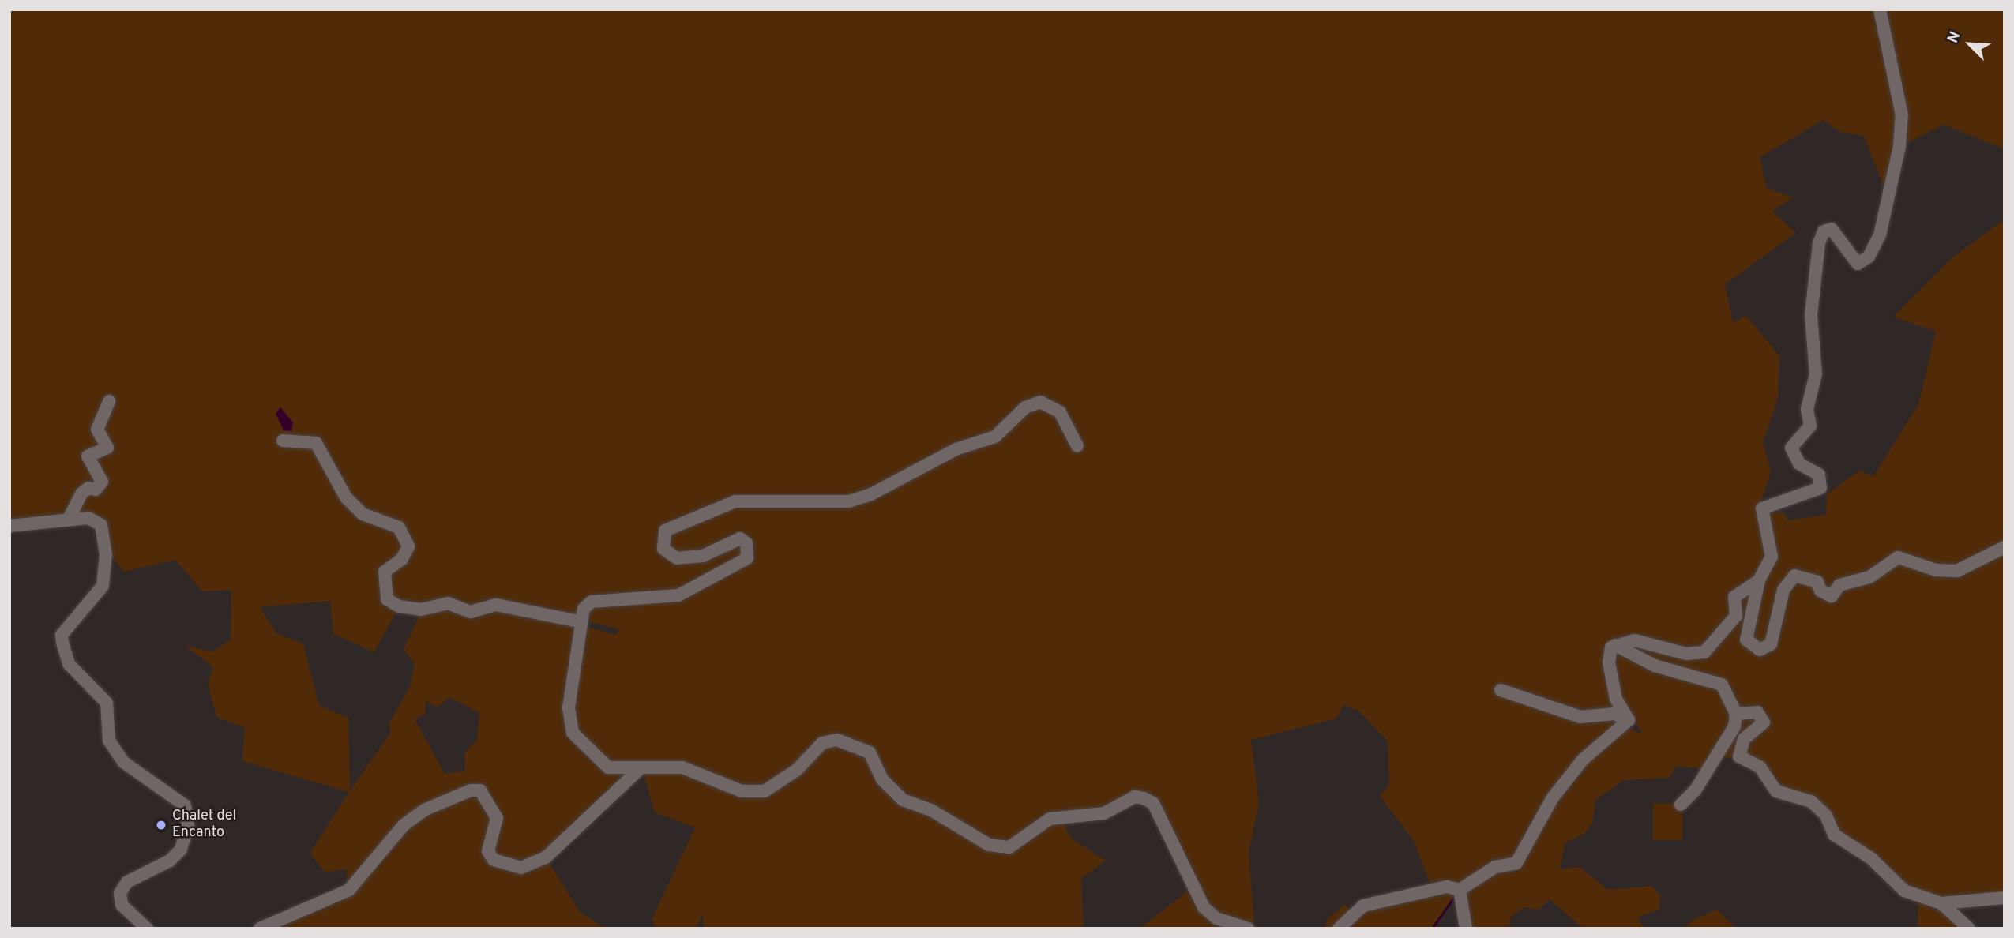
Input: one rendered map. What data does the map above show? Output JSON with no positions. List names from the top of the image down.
{
  "places": ["Chalet del Encanto"],
  "north": "top left"
}
